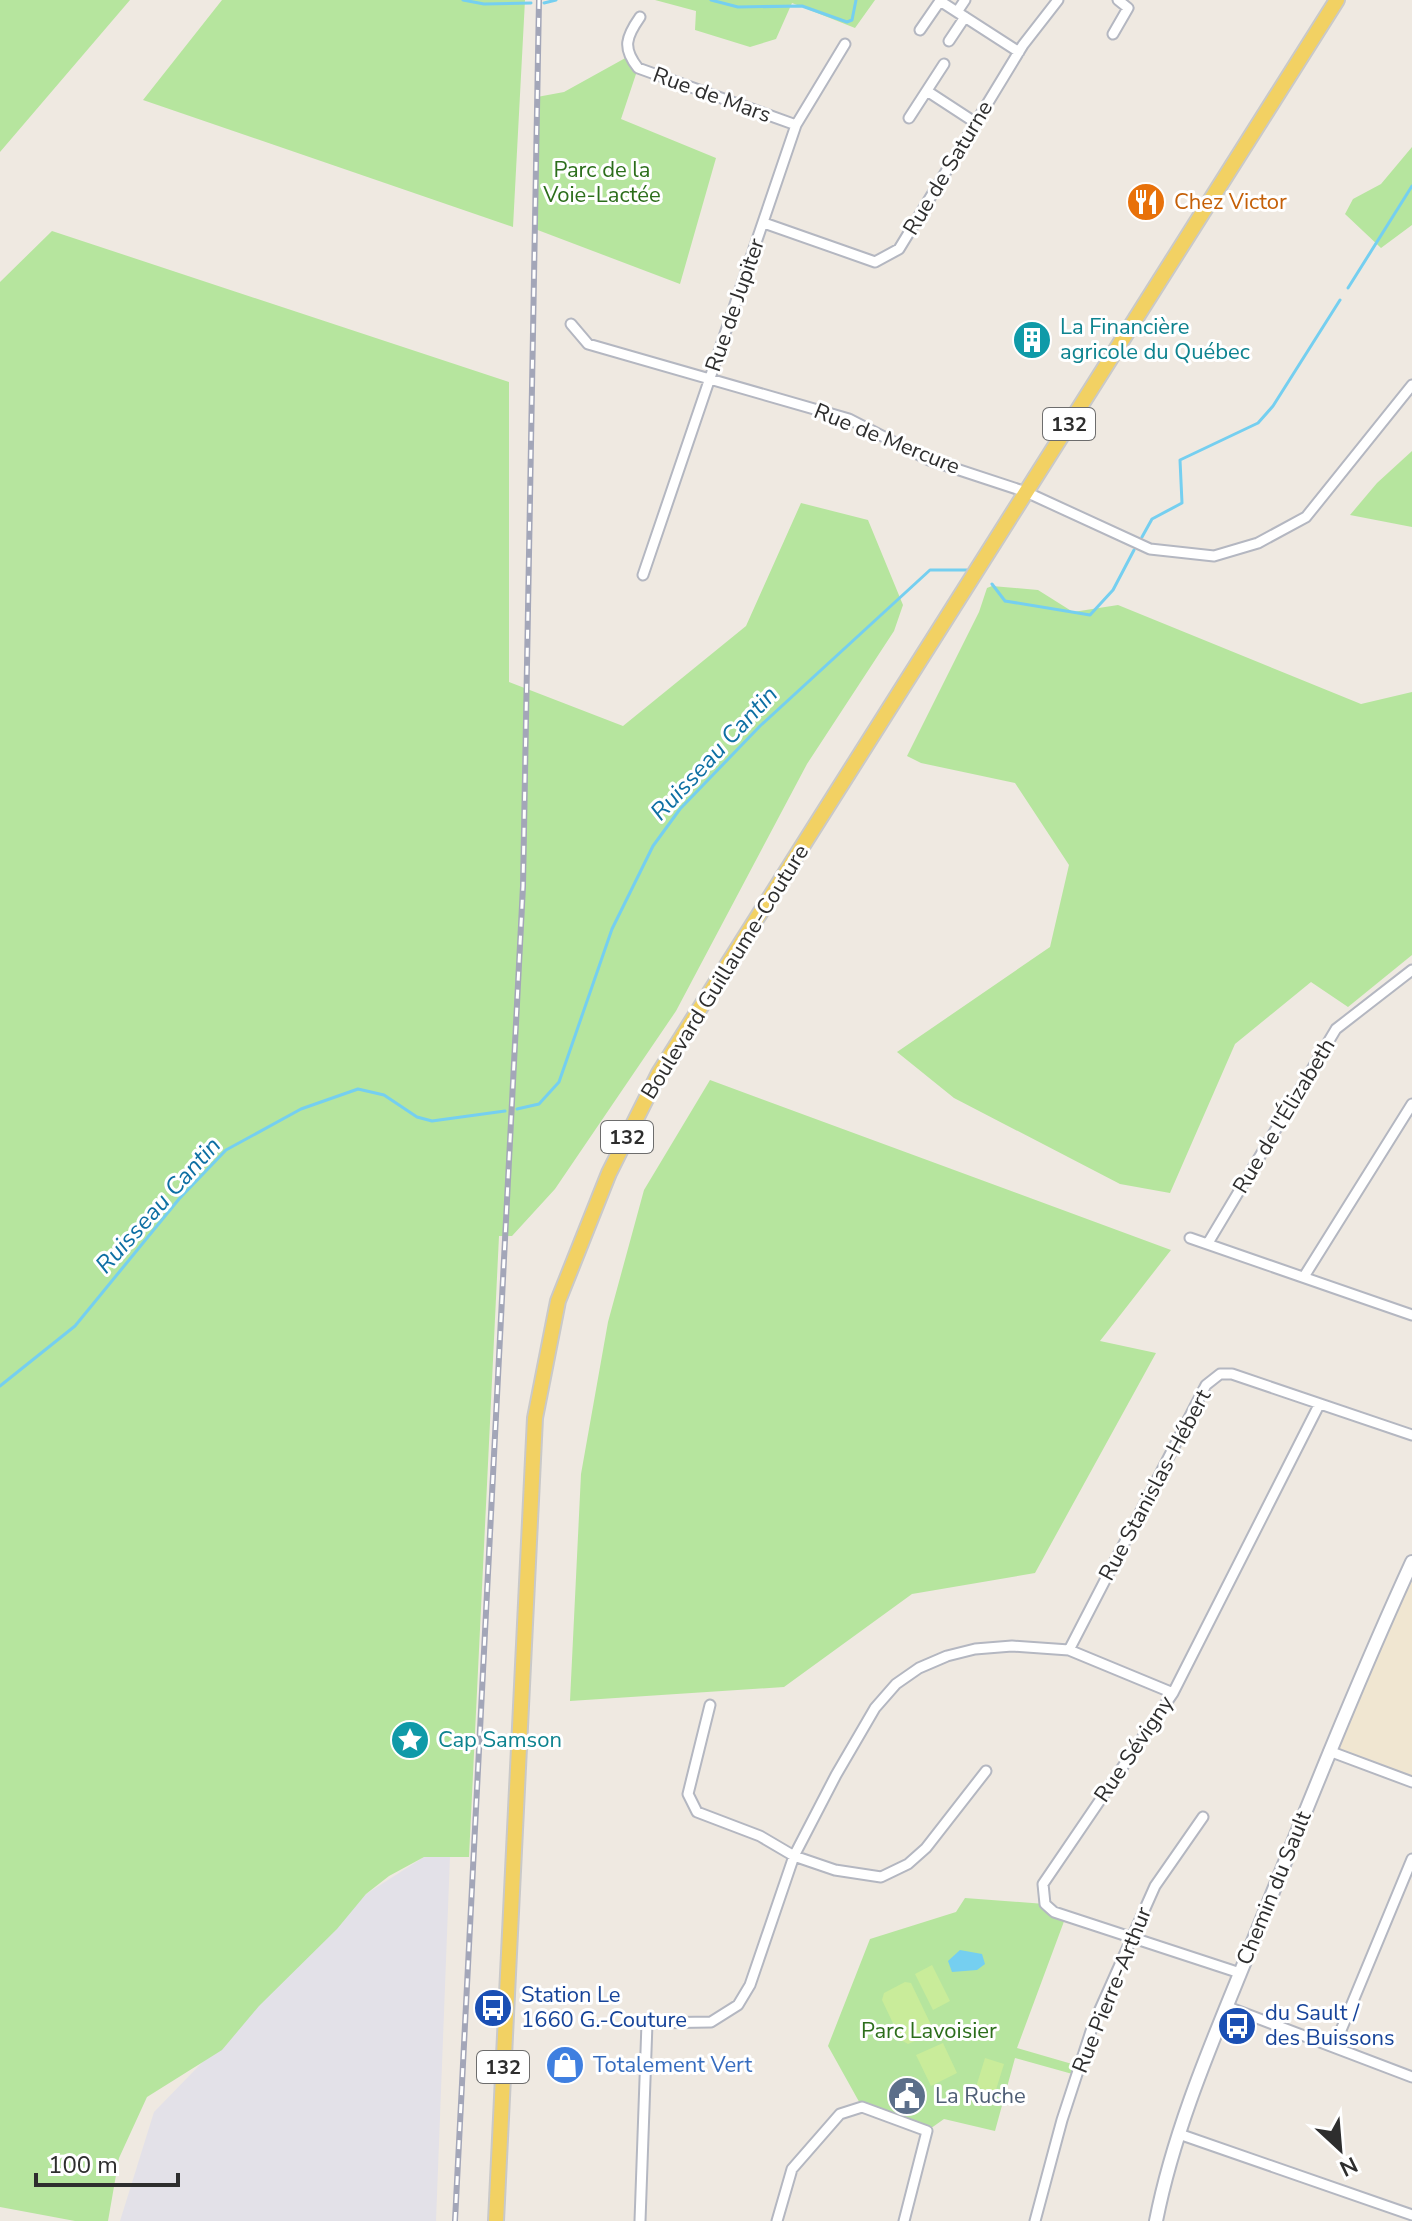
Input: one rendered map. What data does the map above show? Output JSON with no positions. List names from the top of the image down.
{
  "streets": {
    "main road": ["132", "Boulevard Guillaume-Couture"],
    "street": [
      "Rue de Mars",
      "Rue de Saturne",
      "Rue de Jupiter",
      "Rue de Mercure",
      "Rue de l'Élizabeth",
      "Rue Stanislas-Hébert",
      "Rue Sévigny",
      "Chemin du Sault",
      "Rue Pierre-Arthur"
    ]
  },
  "crossings": [
    ["Rue de Mars", "Rue de Jupiter"],
    ["Rue de Saturne", "Rue de Jupiter"],
    ["Rue de Jupiter", "Rue de Mercure"],
    ["Rue de Mercure", "Boulevard Guillaume-Couture"],
    ["Rue Stanislas-Hébert", "Rue Sévigny"],
    ["Rue Sévigny", "Chemin du Sault"],
    ["Rue Sévigny", "Rue Pierre-Arthur"]
  ],
  "water": ["Ruisseau Cantin"],
  "parks": ["Parc de la Voie-Lactée", "Parc Lavoisier"],
  "places": {
    "restaurant": ["Chez Victor"],
    "building": ["La Financière agricole du Québec"],
    "place": ["Cap Samson"],
    "bus stop": ["Station Le 1660 G.-Couture", "du Sault / des Buissons"],
    "shop": ["Totalement Vert"],
    "public building": ["La Ruche"]
  },
  "scale_bar": "100 m",
  "north": "bottom right"
}
